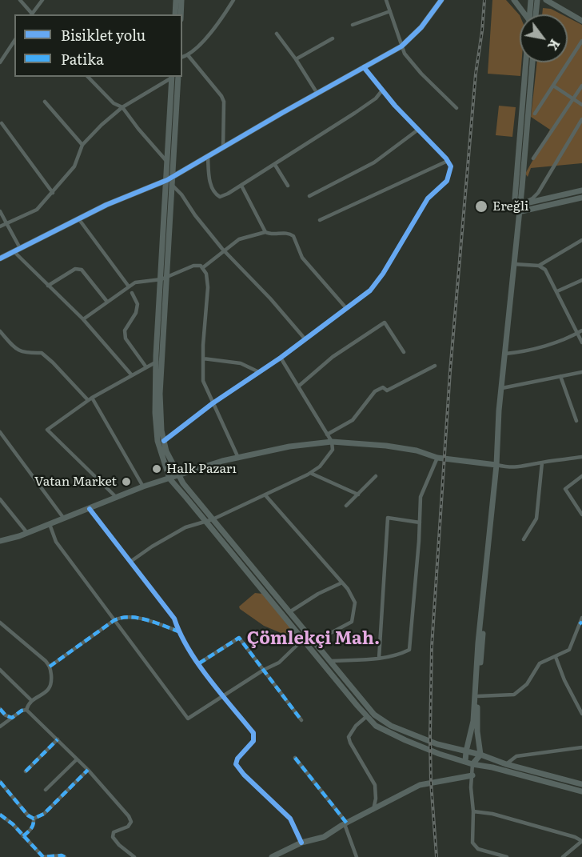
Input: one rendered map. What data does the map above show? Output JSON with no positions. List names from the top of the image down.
{
  "districts": ["Çömlekçi Mah."],
  "places": ["Ereğli", "Halk Pazarı", "Vatan Market"],
  "legend": ["Bisiklet yolu", "Patika"],
  "north": "bottom right"
}
